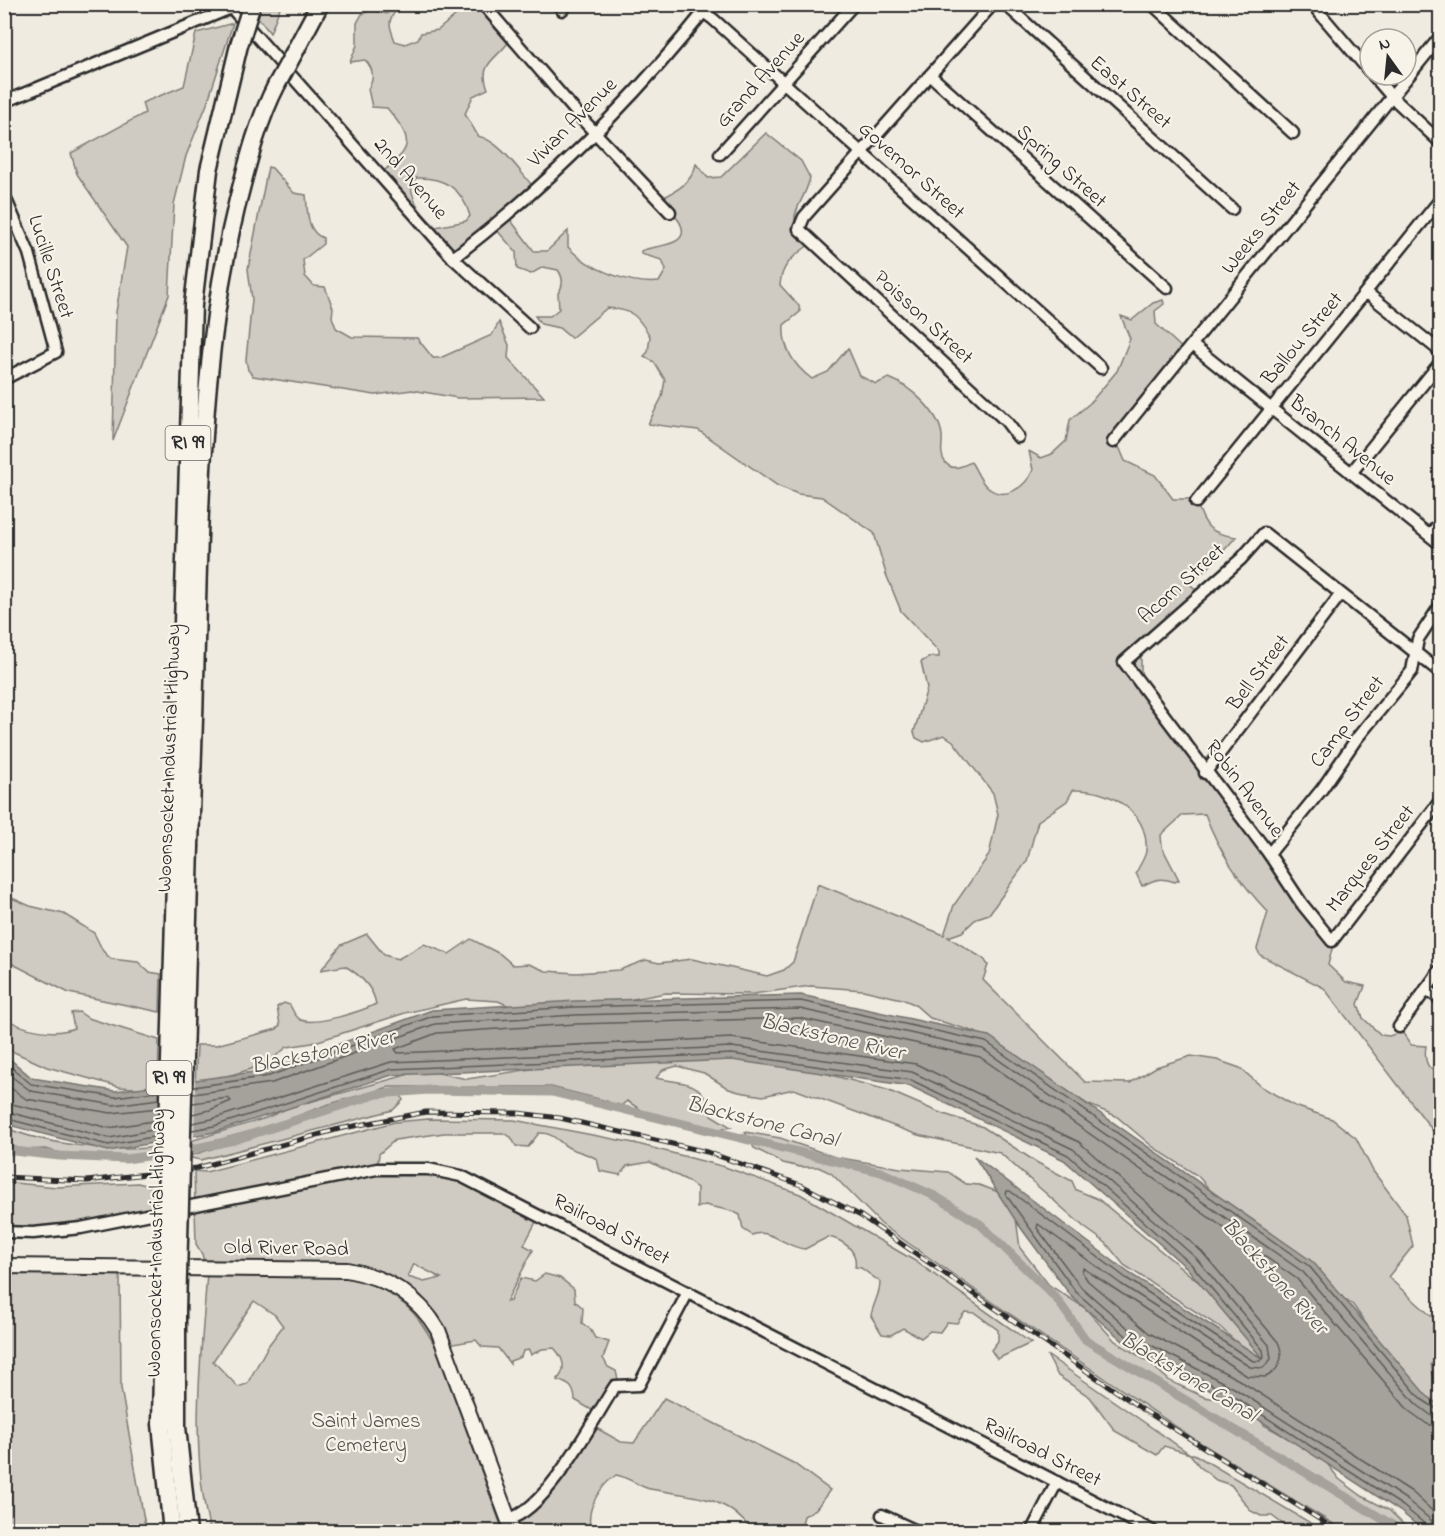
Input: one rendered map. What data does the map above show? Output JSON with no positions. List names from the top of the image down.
{
  "streets": {
    "highway": ["RI 99", "Woonsocket Industrial Highway"],
    "main road": ["Old River Road"],
    "street": [
      "Grand Avenue",
      "East Street",
      "Vivian Avenue",
      "Spring Street",
      "Governor Street",
      "2nd Avenue",
      "Weeks Street",
      "Lucille Street",
      "Poisson Street",
      "Ballou Street",
      "Branch Avenue",
      "Acorn Street",
      "Bell Street",
      "Camp Street",
      "Robin Avenue",
      "Marques Street",
      "Railroad Street"
    ]
  },
  "crossings": [
    ["Grand Avenue", "Governor Street"],
    ["Vivian Avenue", "Governor Street"],
    ["Vivian Avenue", "2nd Avenue"],
    ["Governor Street", "Poisson Street"],
    ["Weeks Street", "Branch Avenue"],
    ["Ballou Street", "Branch Avenue"],
    ["Acorn Street", "Bell Street"],
    ["Acorn Street", "Robin Avenue"],
    ["Bell Street", "Robin Avenue"],
    ["Camp Street", "Robin Avenue"],
    ["Robin Avenue", "Marques Street"]
  ],
  "water": ["Blackstone River", "Blackstone Canal"],
  "parks": ["Saint James Cemetery"],
  "north": "top"
}
